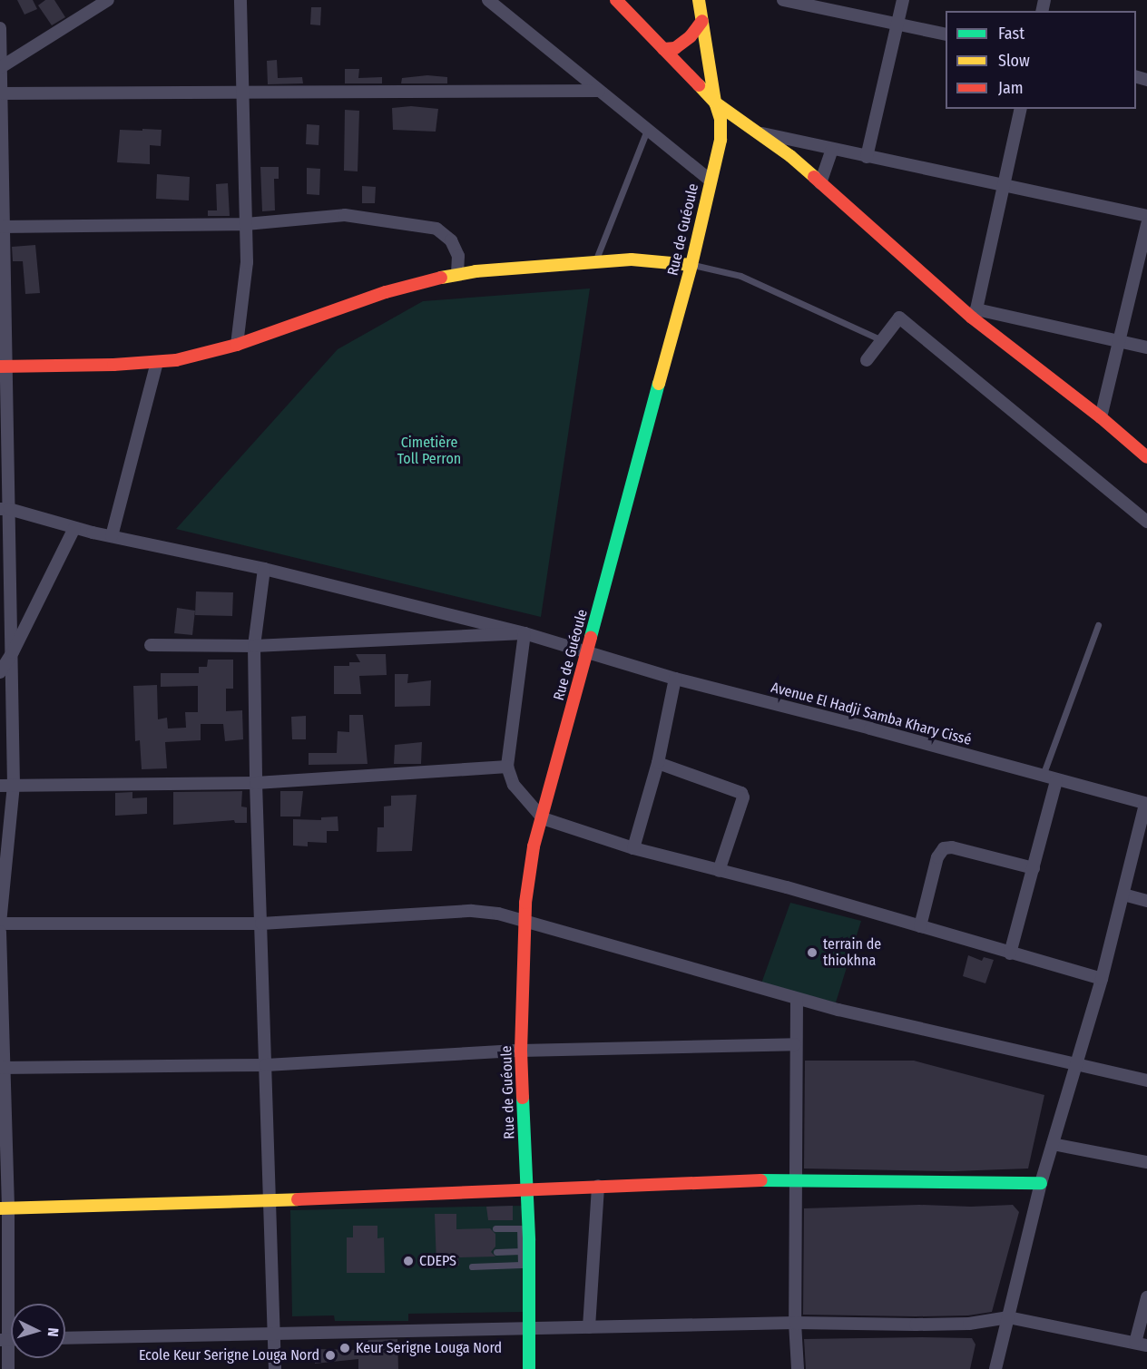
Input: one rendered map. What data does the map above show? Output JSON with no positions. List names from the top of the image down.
{
  "streets": {
    "street": ["Rue de Guéoule", "Avenue El Hadji Samba Khary Cissé"]
  },
  "crossings": [
    ["Rue de Guéoule", "Avenue El Hadji Samba Khary Cissé"]
  ],
  "parks": ["Cimetière Toll Perron"],
  "places": [
    "terrain de thiokhna",
    "CDEPS",
    "Keur Serigne Louga Nord",
    "Ecole Keur Serigne Louga Nord"
  ],
  "legend": ["Fast", "Slow", "Jam"],
  "north": "right"
}
